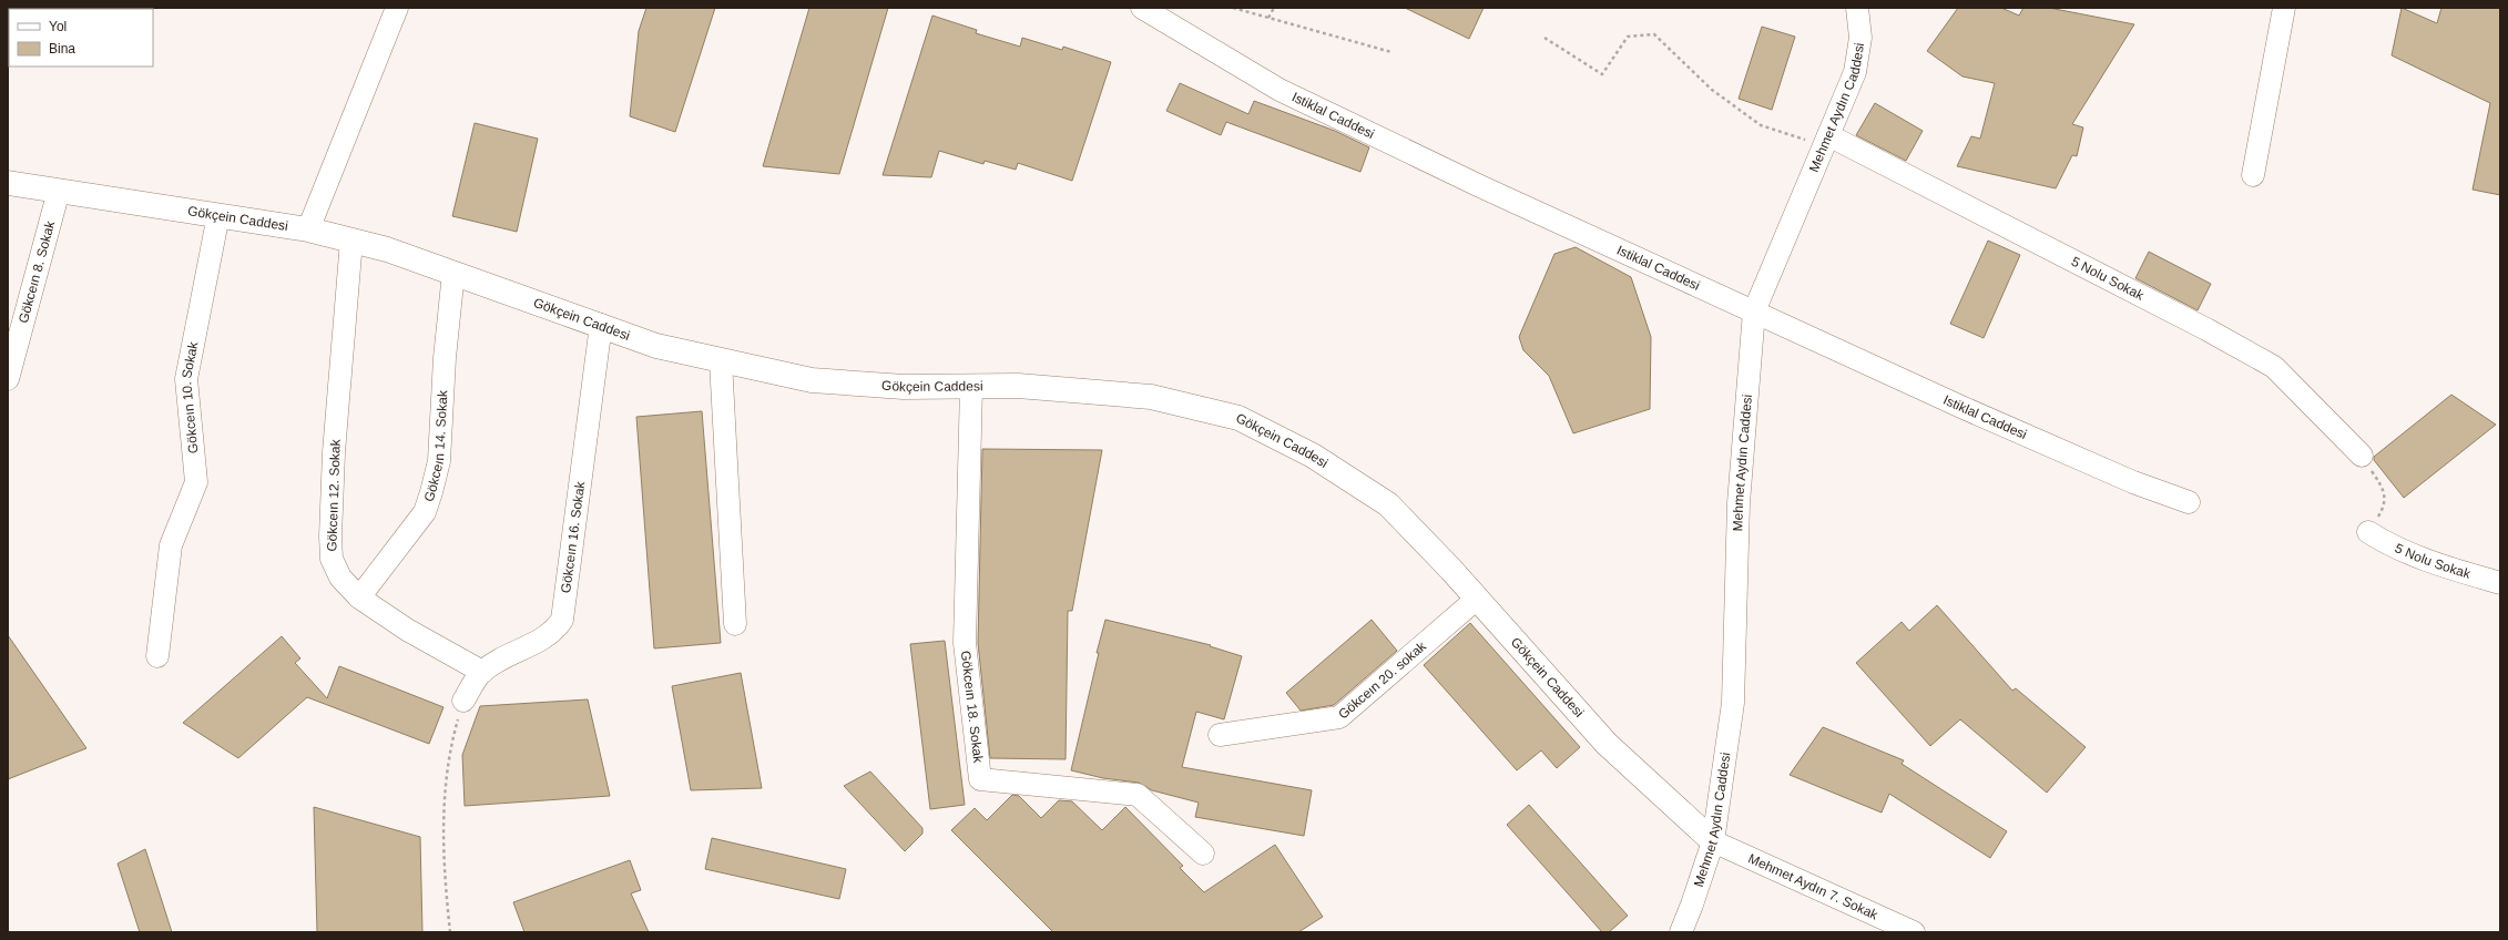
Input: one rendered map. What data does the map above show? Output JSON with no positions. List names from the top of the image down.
{
  "streets": {
    "street": [
      "Mehmet Aydın Caddesi",
      "Istiklal Caddesi",
      "Gökçein Caddesi",
      "Gökceın 8. Sokak",
      "5 Nolu Sokak",
      "Gökceın 10. Sokak",
      "Gökceın 14. Sokak",
      "Gökceın 12. Sokak",
      "Gökceın 16. Sokak",
      "Gökceın 20. sokak",
      "Gökceın 18. Sokak",
      "Mehmet Aydın 7. Sokak"
    ]
  },
  "crossings": [
    ["Mehmet Aydın Caddesi", "Istiklal Caddesi"],
    ["Mehmet Aydın Caddesi", "Gökçein Caddesi"],
    ["Mehmet Aydın Caddesi", "5 Nolu Sokak"],
    ["Mehmet Aydın Caddesi", "Mehmet Aydın 7. Sokak"],
    ["Gökçein Caddesi", "Gökceın 8. Sokak"],
    ["Gökçein Caddesi", "Gökceın 10. Sokak"],
    ["Gökçein Caddesi", "Gökceın 14. Sokak"],
    ["Gökçein Caddesi", "Gökceın 12. Sokak"],
    ["Gökçein Caddesi", "Gökceın 16. Sokak"],
    ["Gökçein Caddesi", "Gökceın 20. sokak"],
    ["Gökçein Caddesi", "Gökceın 18. Sokak"],
    ["Gökçein Caddesi", "Mehmet Aydın 7. Sokak"],
    ["Gökceın 14. Sokak", "Gökceın 12. Sokak"],
    ["Gökceın 12. Sokak", "Gökceın 16. Sokak"]
  ],
  "legend": ["Yol", "Bina"]
}
